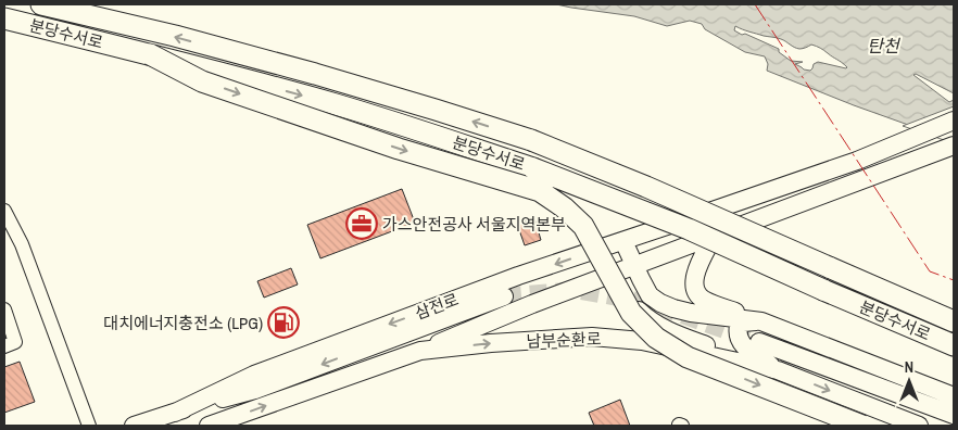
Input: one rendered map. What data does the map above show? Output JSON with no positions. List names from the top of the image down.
{
  "streets": {
    "highway": ["분당수서로"],
    "main road": ["삼전로", "남부순환로"]
  },
  "crossings": [
    ["삼전로", "남부순환로"]
  ],
  "water": ["탄천"],
  "places": {
    "office": ["가스안전공사 서울지역본부"],
    "fuel station": ["대치에너지충전소 (LPG)"]
  },
  "north": "top"
}
